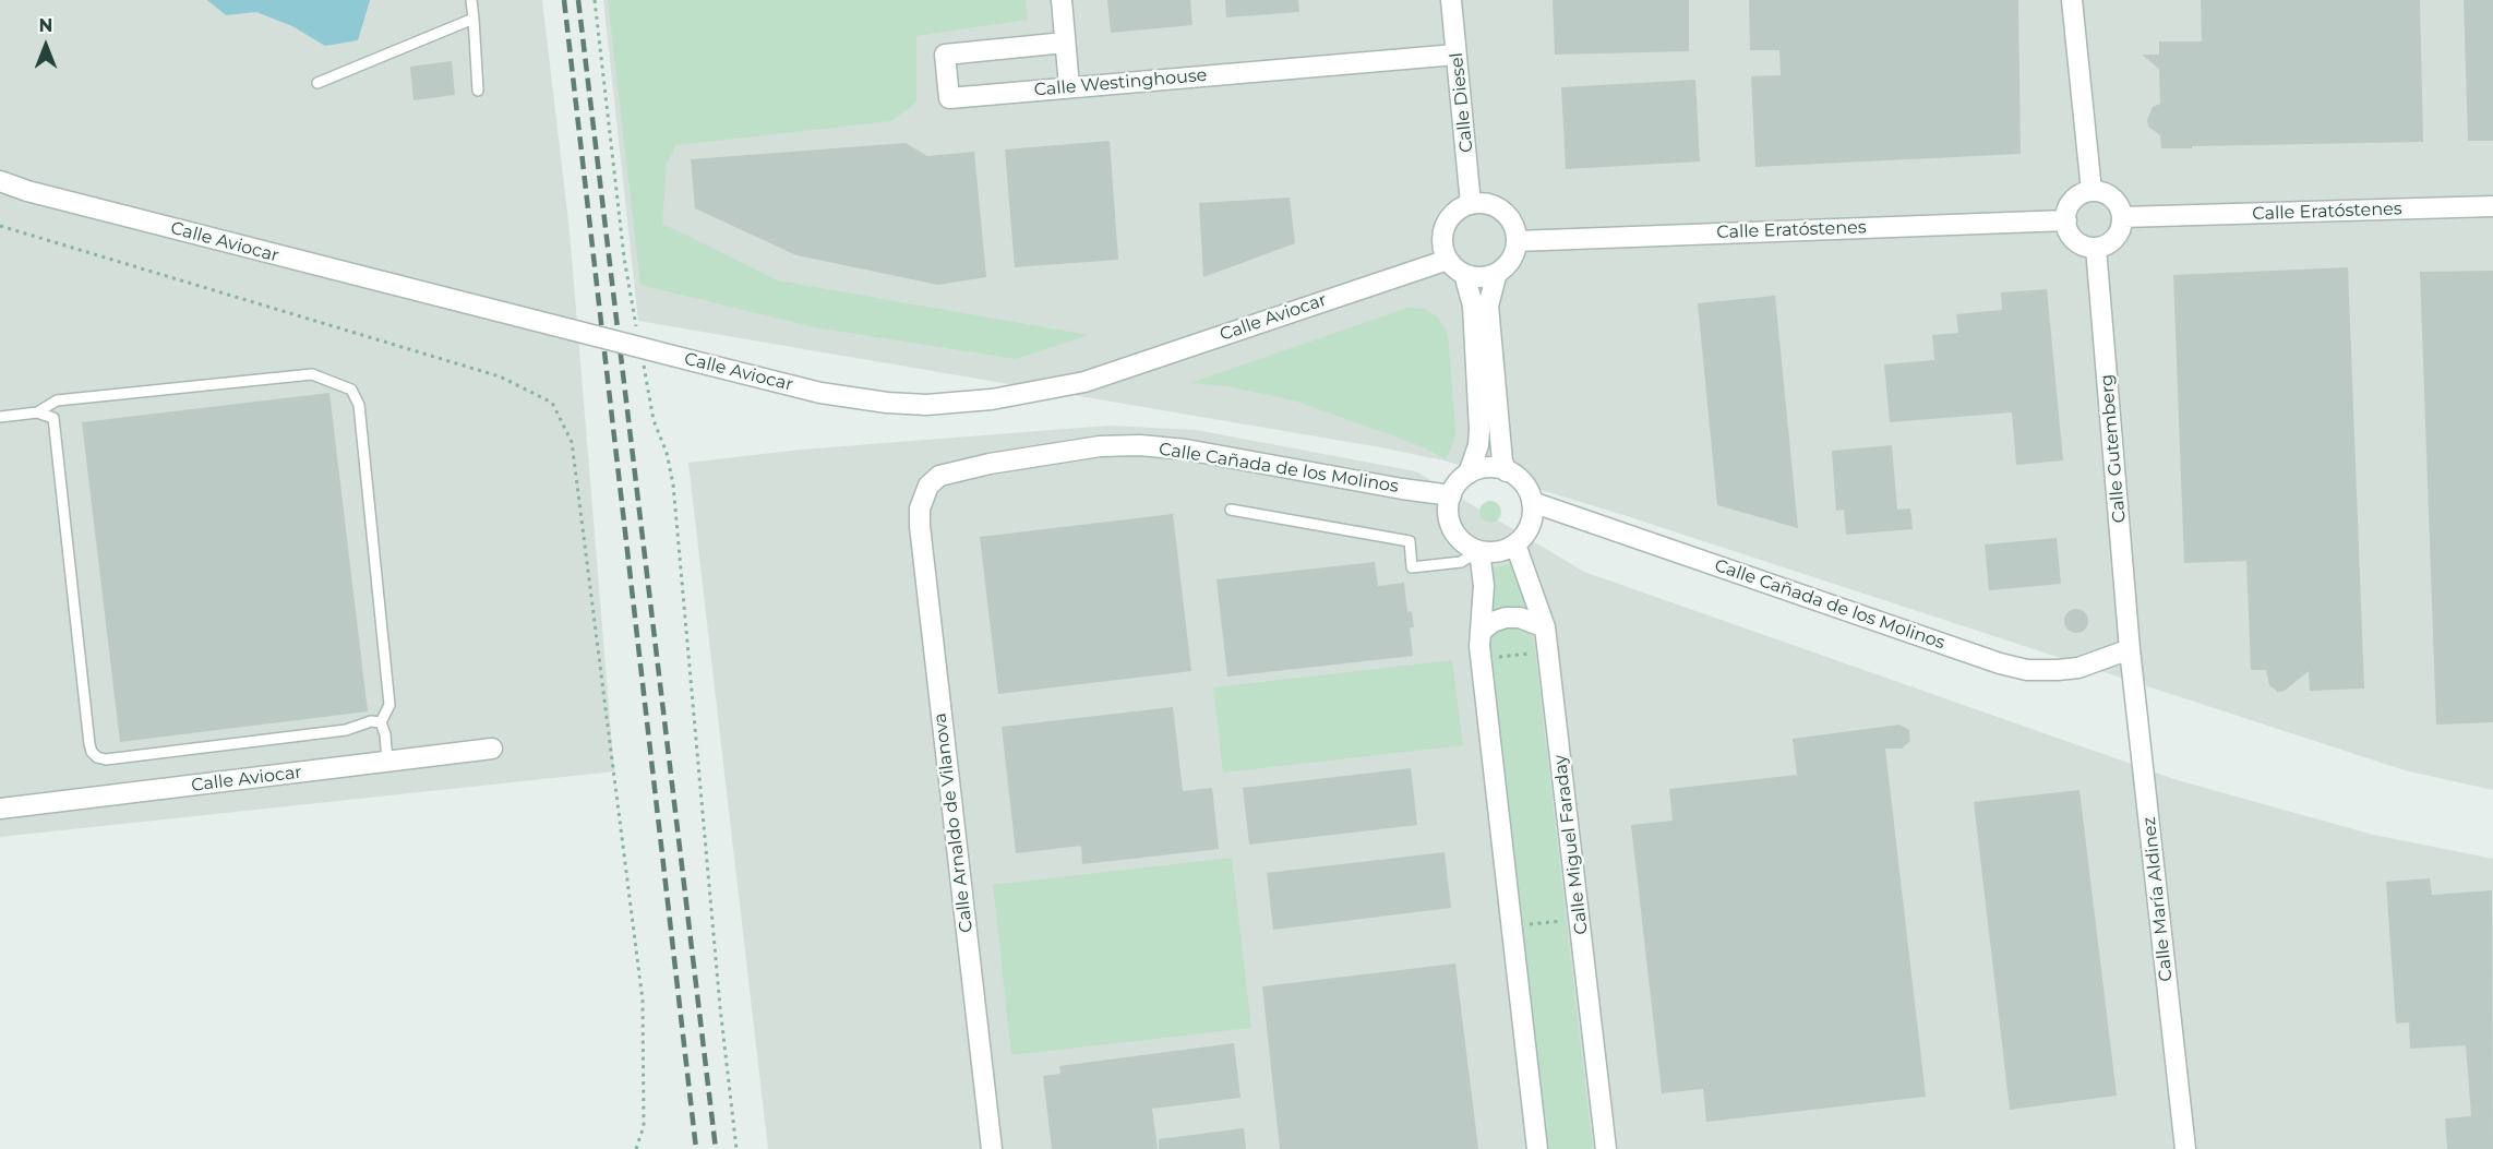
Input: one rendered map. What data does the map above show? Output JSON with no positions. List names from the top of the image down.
{
  "streets": {
    "street": [
      "Calle Westinghouse",
      "Calle Diesel",
      "Calle Eratóstenes",
      "Calle Aviocar",
      "Calle Gutemberg",
      "Calle Cañada de los Molinos",
      "Calle Arnaldo de Vilanova",
      "Calle Miguel Faraday",
      "Calle María Aldinez"
    ]
  },
  "crossings": [
    ["Calle Westinghouse", "Calle Diesel"],
    ["Calle Diesel", "Calle Eratóstenes"],
    ["Calle Diesel", "Calle Aviocar"],
    ["Calle Eratóstenes", "Calle Aviocar"],
    ["Calle Eratóstenes", "Calle Gutemberg"],
    ["Calle Gutemberg", "Calle Cañada de los Molinos"],
    ["Calle Gutemberg", "Calle María Aldinez"],
    ["Calle Cañada de los Molinos", "Calle Arnaldo de Vilanova"],
    ["Calle Cañada de los Molinos", "Calle Miguel Faraday"],
    ["Calle Cañada de los Molinos", "Calle María Aldinez"]
  ],
  "north": "top"
}
